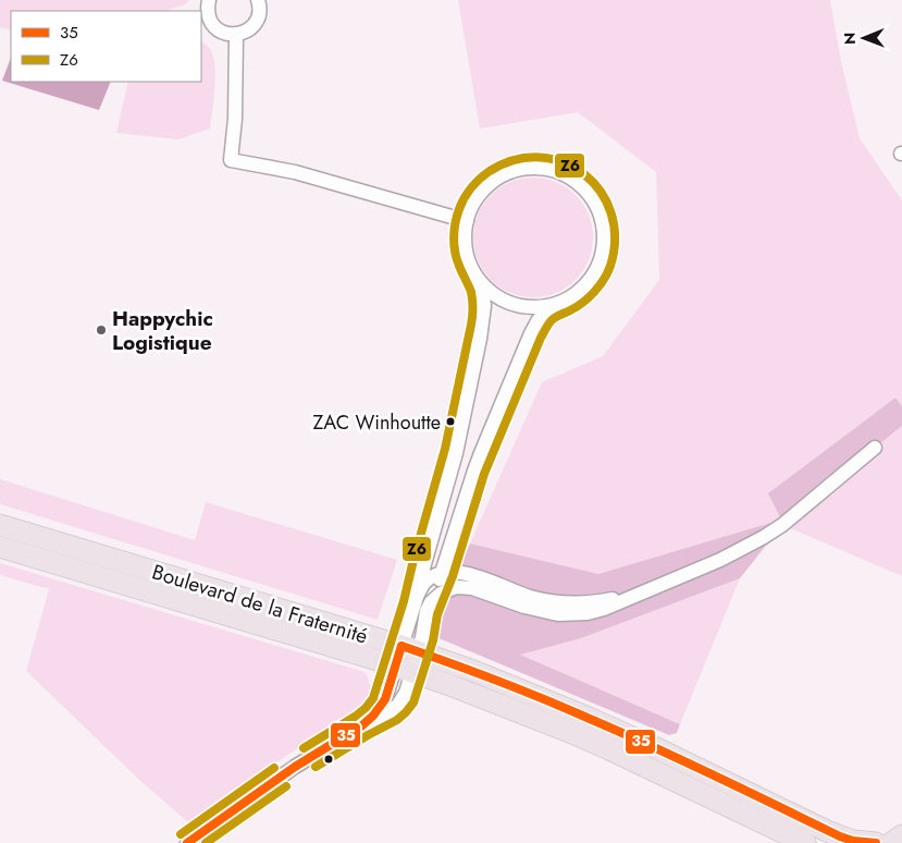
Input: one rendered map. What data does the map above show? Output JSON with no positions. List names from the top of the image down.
{
  "streets": {
    "main road": ["Boulevard de la Fraternité"]
  },
  "places": ["Happychic Logistique", "ZAC Winhoutte"],
  "lines": ["transit line Z6", "transit line 35"],
  "legend": ["35", "Z6"],
  "north": "left"
}
